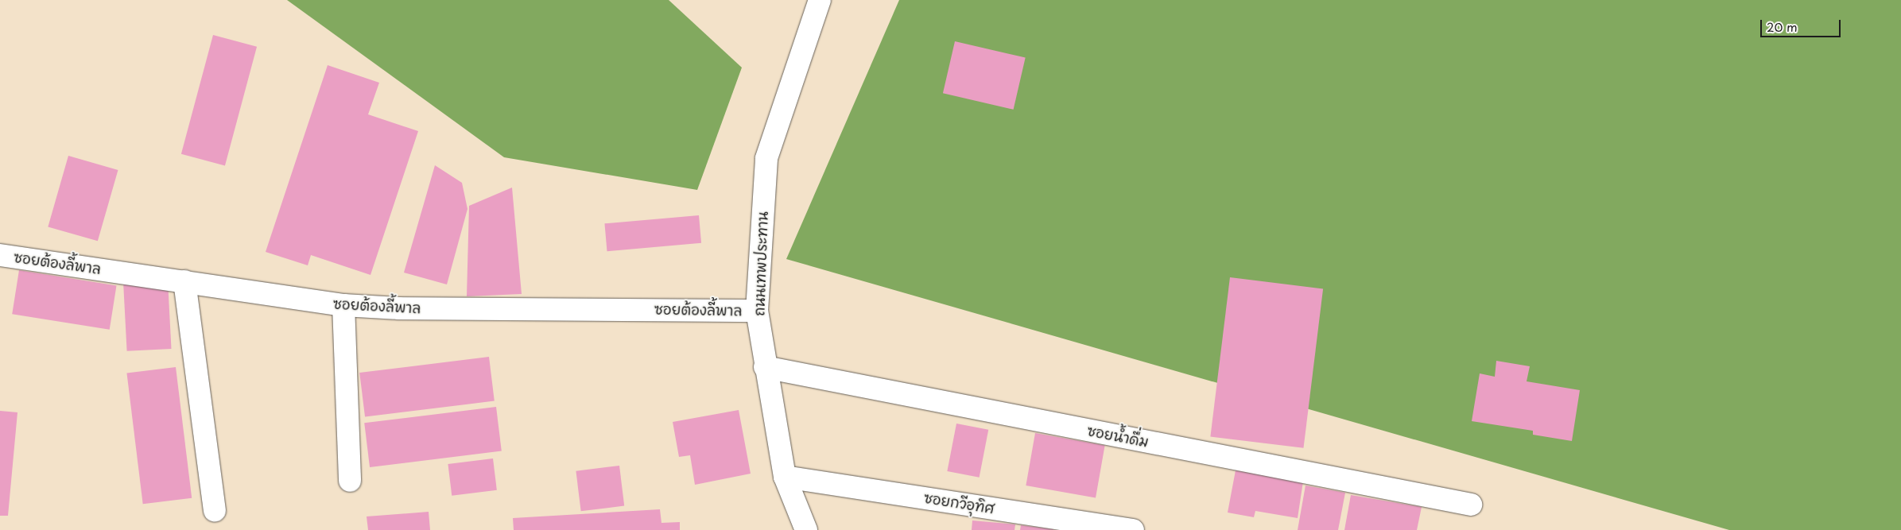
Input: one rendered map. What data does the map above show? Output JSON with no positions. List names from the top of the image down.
{
  "streets": {
    "street": [
      "ซอยต้องลี้พาล",
      "ถนนเทพประทาน",
      "ซอยน้ำดื่ม",
      "ซอยกวีอุทิศ"
    ]
  },
  "crossings": [
    ["ซอยต้องลี้พาล", "ถนนเทพประทาน"],
    ["ถนนเทพประทาน", "ซอยน้ำดื่ม"],
    ["ถนนเทพประทาน", "ซอยกวีอุทิศ"]
  ],
  "scale_bar": "20 m"
}
